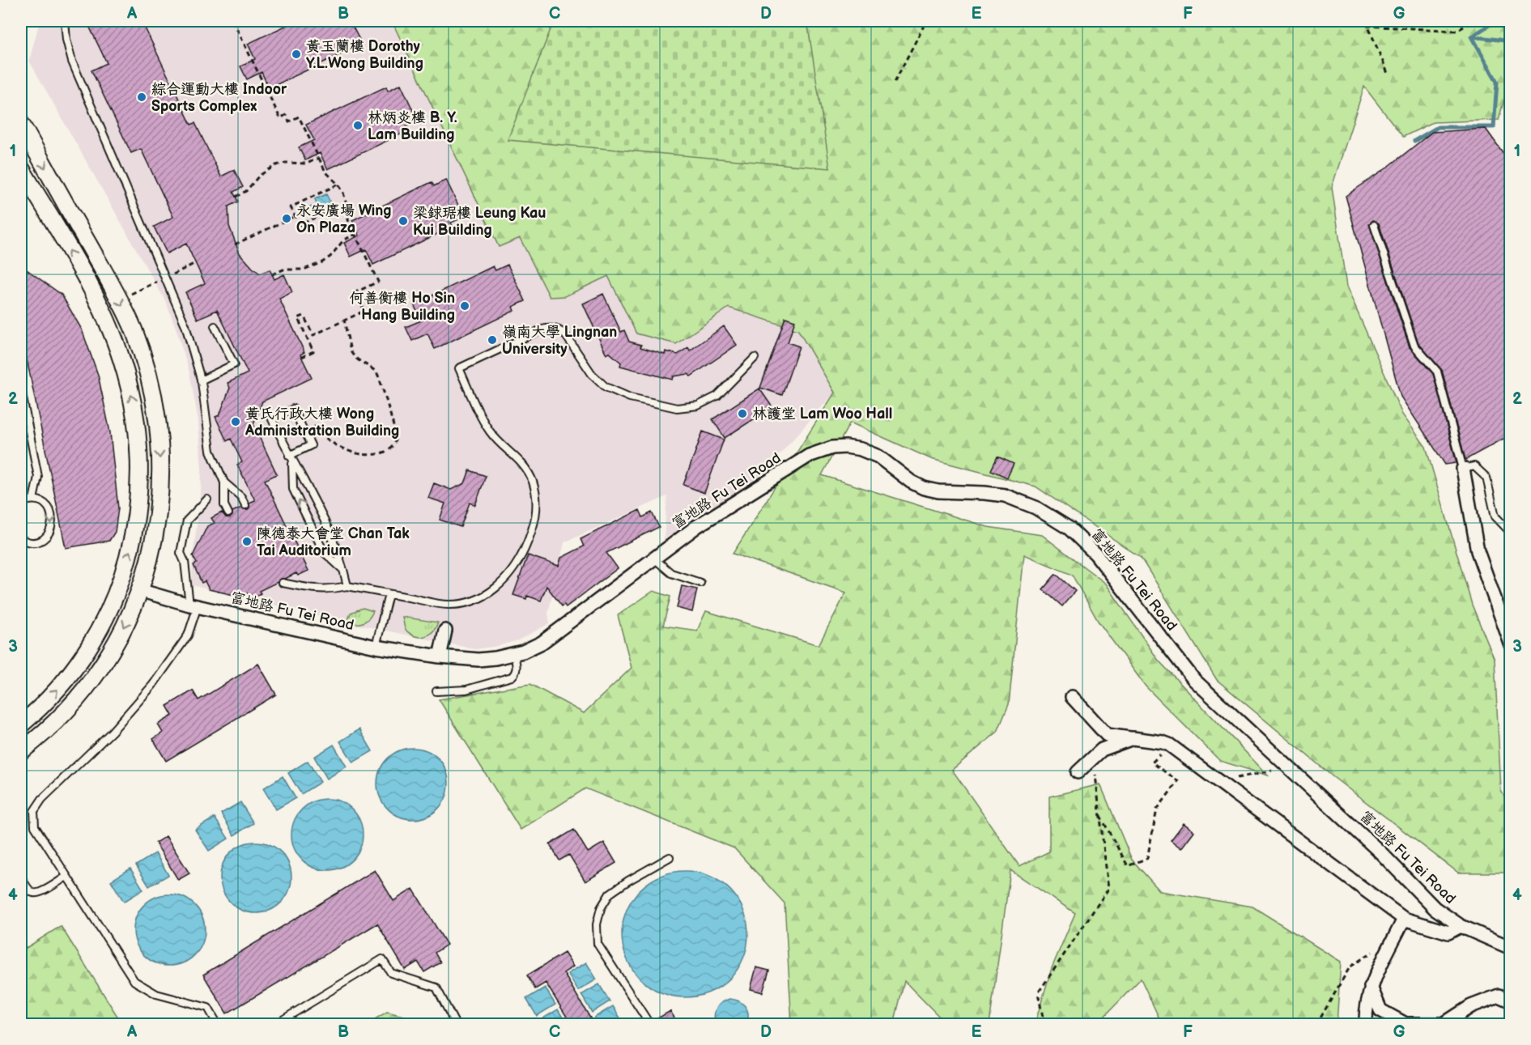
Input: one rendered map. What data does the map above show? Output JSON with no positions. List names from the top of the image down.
{
  "streets": {
    "street": ["富地路 Fu Tei Road"]
  },
  "places": [
    "黃玉蘭樓 Dorothy Y.L.Wong Building",
    "綜合運動大樓 Indoor Sports Complex",
    "林炳炎樓 B. Y. Lam Building",
    "永安廣場 Wing On Plaza",
    "梁銶琚樓 Leung Kau Kui Building",
    "何善衡樓 Ho Sin Hang Building",
    "嶺南大學 Lingnan University",
    "林護堂 Lam Woo Hall",
    "黃氏行政大樓 Wong Administration Building",
    "陳德泰大會堂 Chan Tak Tai Auditorium"
  ],
  "grid": {
    "columns": [
      "A",
      "B",
      "C",
      "D",
      "E",
      "F",
      "G"
    ],
    "rows": [
      "1",
      "2",
      "3",
      "4"
    ]
  }
}
